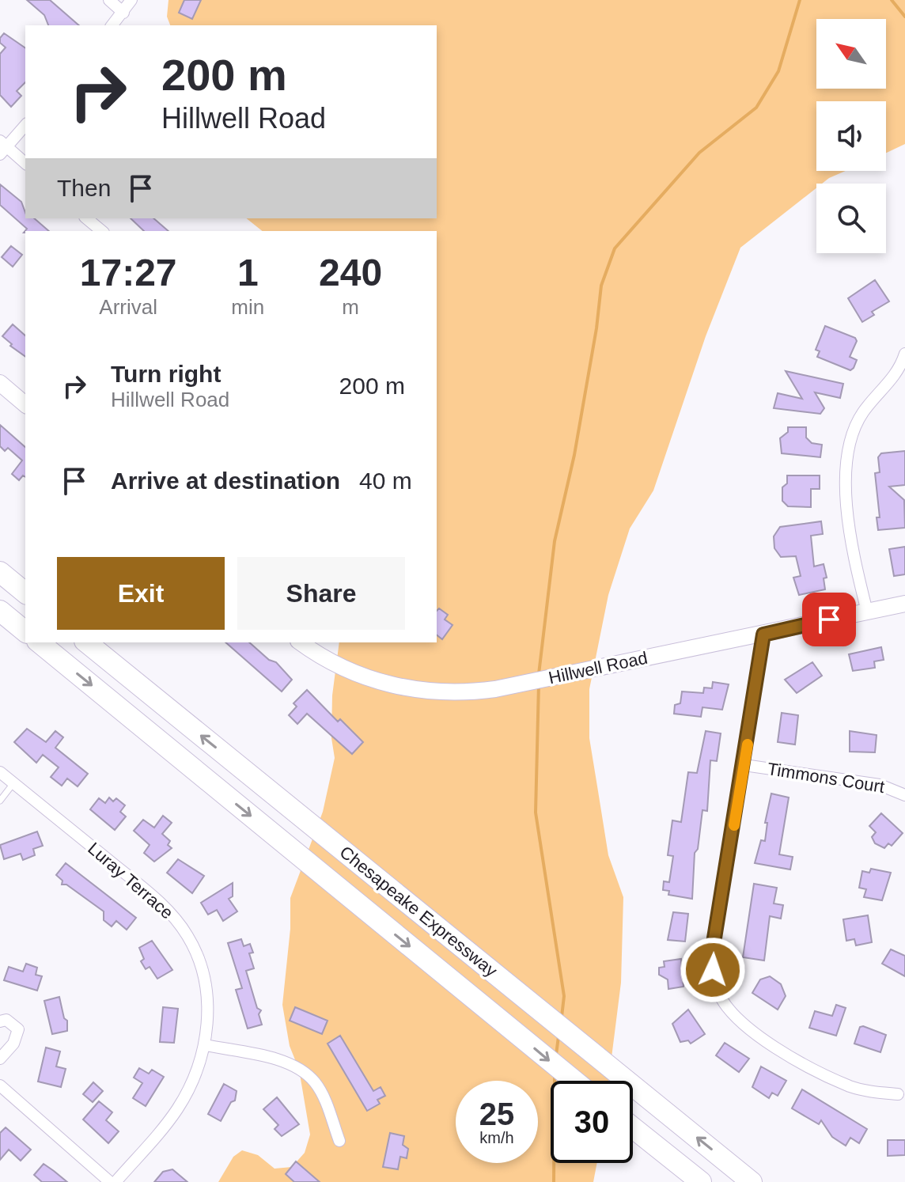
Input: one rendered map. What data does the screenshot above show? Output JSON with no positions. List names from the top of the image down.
{
  "streets": {
    "highway": ["Chesapeake Expressway"],
    "street": ["Hillwell Road", "Timmons Court", "Luray Terrace"]
  },
  "north": "top left",
  "page": {
    "turn": ["200 m", "Hillwell Road"],
    "then": "Then",
    "eta": [
      "17:27",
      "Arrival",
      "1",
      "min",
      "240",
      "m"
    ],
    "list": [
      {
        "name": "Turn right",
        "note": "Hillwell Road",
        "value": "200 m"
      },
      {
        "name": "Arrive at destination",
        "value": "40 m"
      }
    ],
    "buttons": ["Exit", "Share"],
    "speed": "25 km/h",
    "limit": "30"
  }
}
